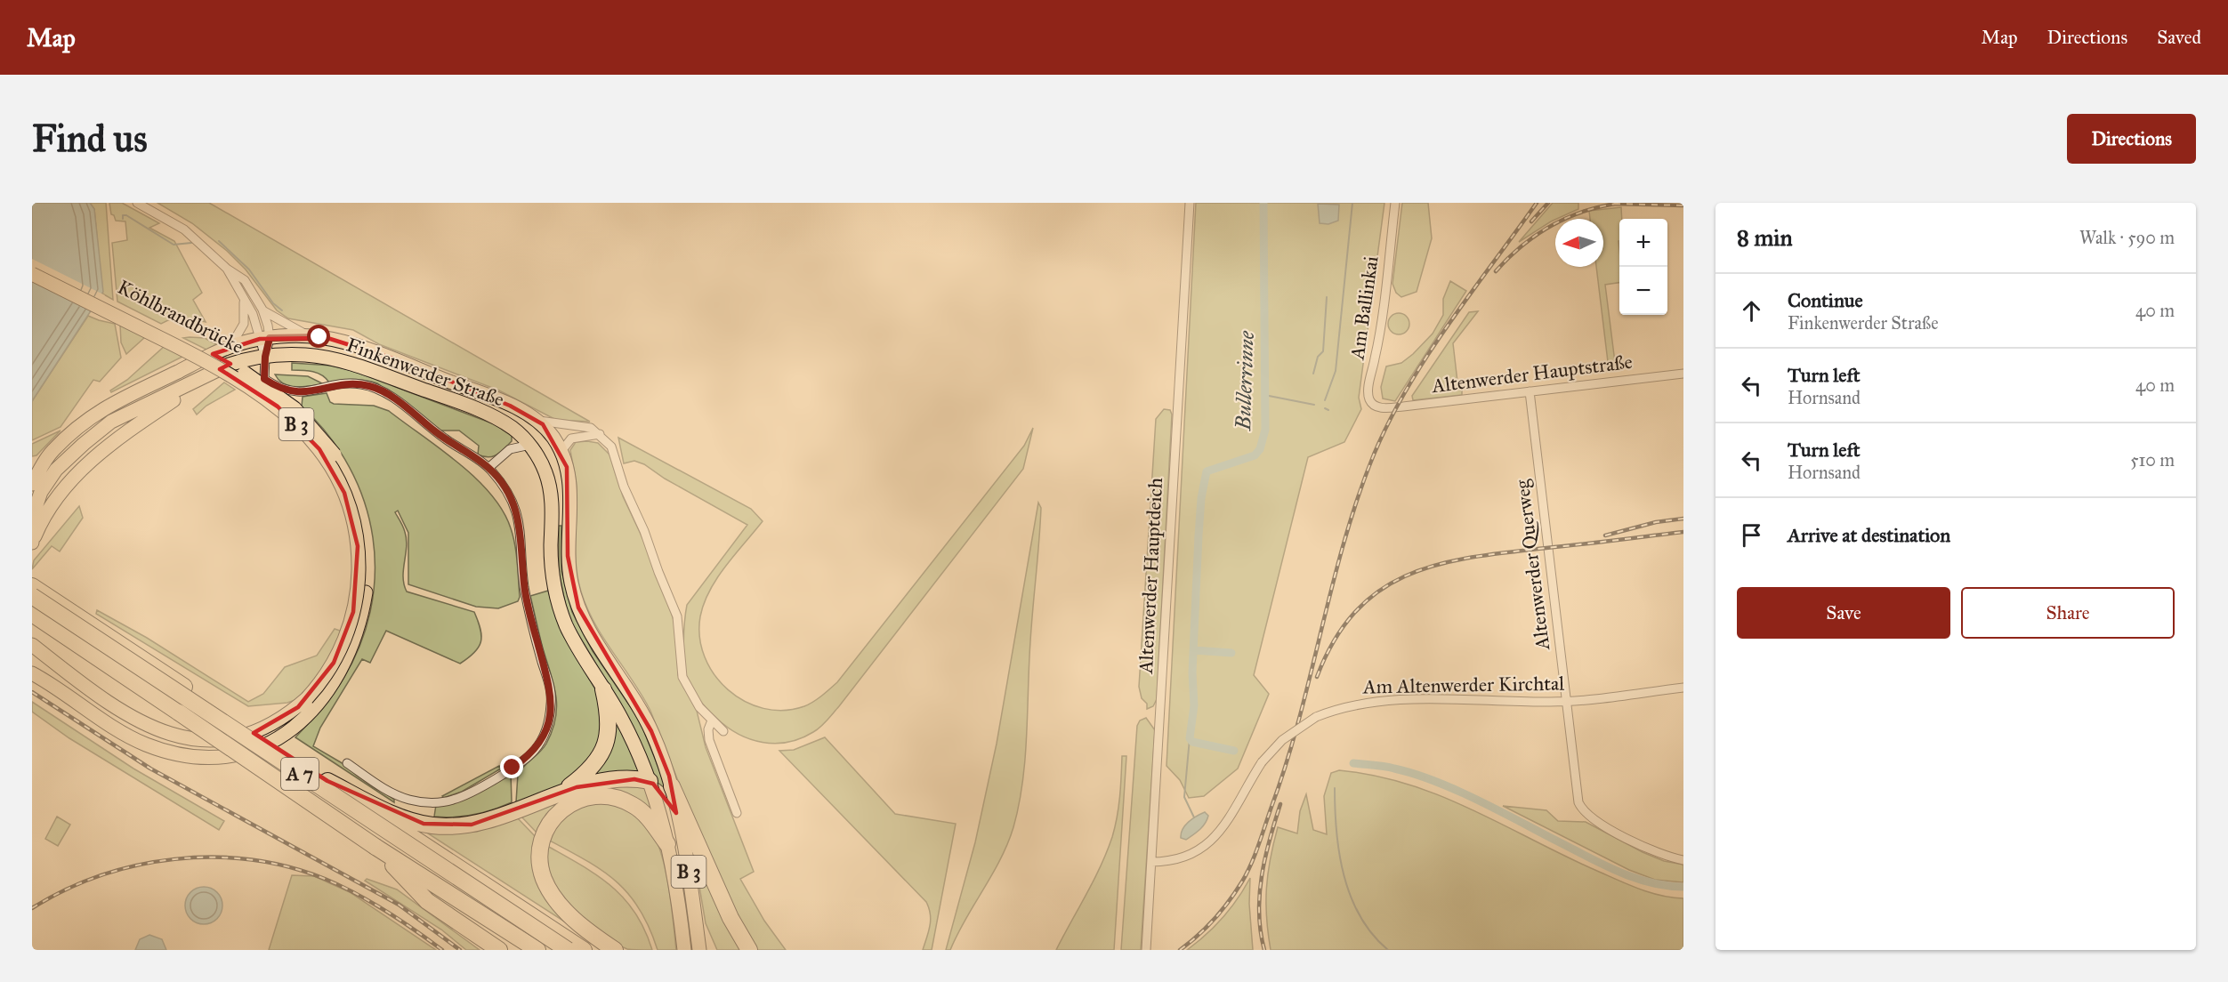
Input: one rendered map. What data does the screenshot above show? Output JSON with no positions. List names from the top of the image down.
{
  "streets": {
    "highway": ["A 7"],
    "main road": ["Köhlbrandbrücke", "Finkenwerder Straße", "B 3"],
    "street": [
      "Am Ballinkai",
      "Altenwerder Hauptstraße",
      "Altenwerder Querweg",
      "Altenwerder Hauptdeich",
      "Am Altenwerder Kirchtal"
    ]
  },
  "crossings": [
    ["Am Ballinkai", "Altenwerder Hauptstraße"],
    ["Köhlbrandbrücke", "B 3"],
    ["Altenwerder Hauptstraße", "Altenwerder Querweg"],
    ["Altenwerder Querweg", "Am Altenwerder Kirchtal"],
    ["Altenwerder Hauptdeich", "Am Altenwerder Kirchtal"]
  ],
  "water": ["Bullerrinne"],
  "north": "left",
  "page": {
    "header": "Map",
    "nav": ["Map", "Directions", "Saved"],
    "buttons": [
      "Directions",
      ["Save", "Share"]
    ],
    "title": "Find us",
    "heading": ["8 min", "Walk · 590 m"],
    "map_buttons": ["+", "−"],
    "list": [
      ["Continue", "Finkenwerder Straße", "40 m"],
      ["Turn left", "Hornsand", "40 m"],
      ["Turn left", "Hornsand", "510 m"],
      "Arrive at destination"
    ]
  }
}
